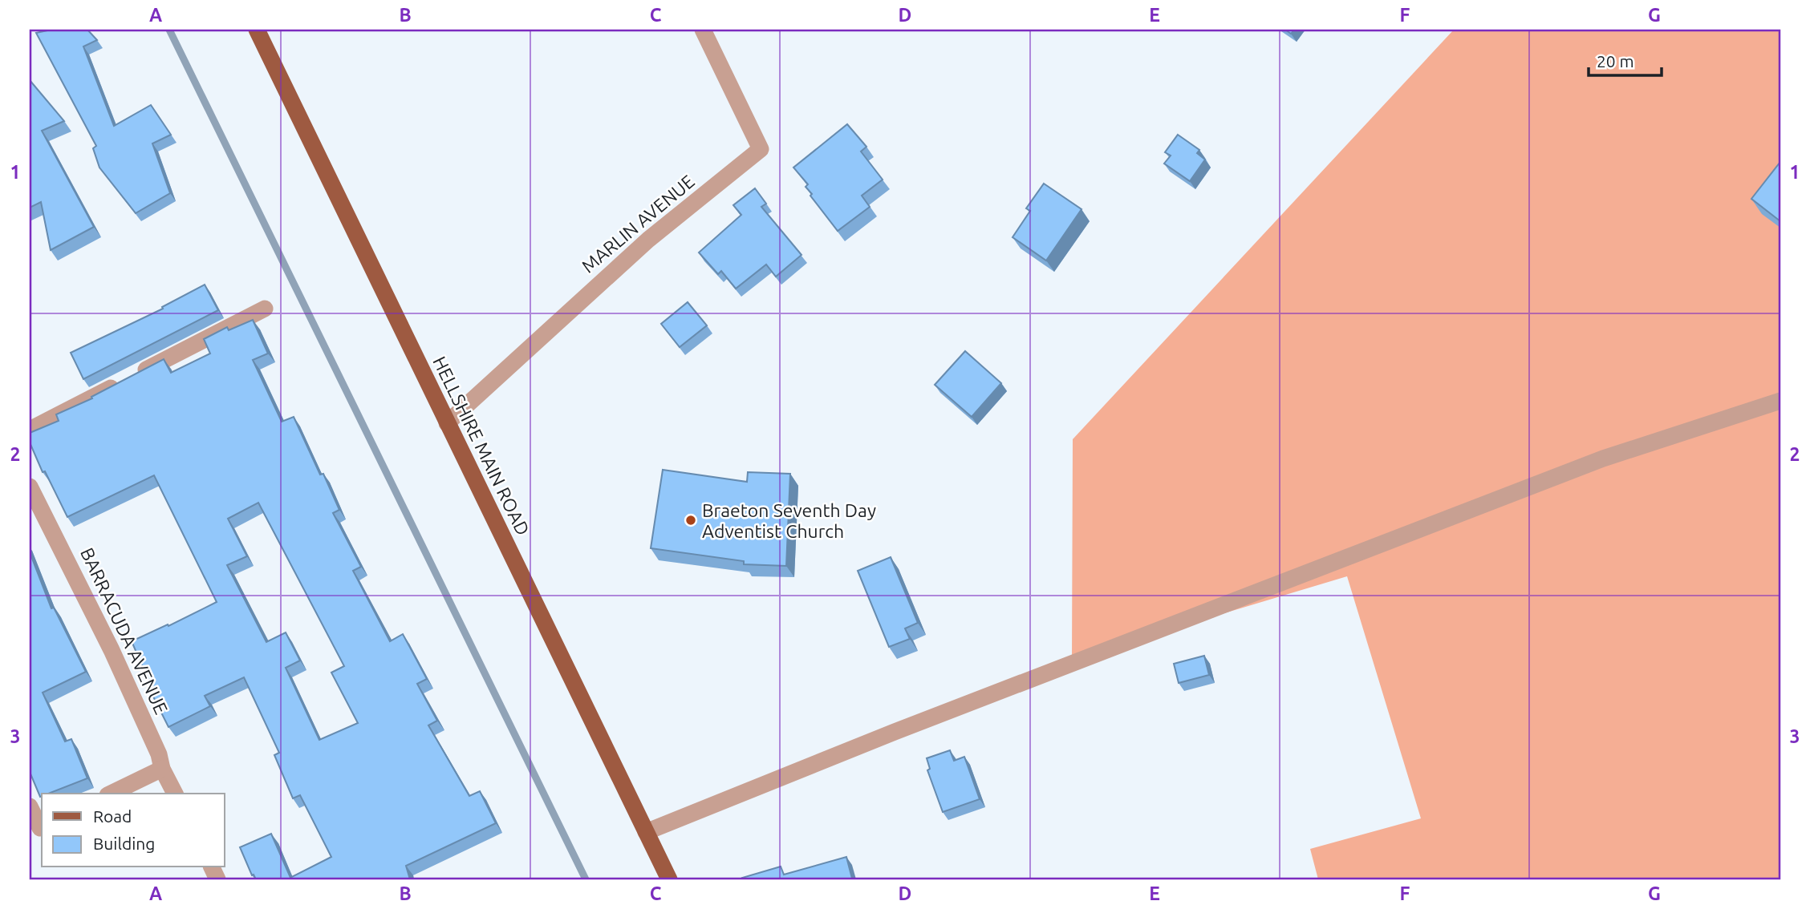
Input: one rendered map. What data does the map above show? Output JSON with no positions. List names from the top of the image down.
{
  "streets": {
    "main road": ["HELLSHIRE MAIN ROAD"],
    "street": ["MARLIN AVENUE", "BARRACUDA AVENUE"]
  },
  "crossings": [
    ["MARLIN AVENUE", "HELLSHIRE MAIN ROAD"]
  ],
  "places": ["Braeton Seventh Day Adventist Church"],
  "legend": ["Road", "Building"],
  "scale_bar": "20 m",
  "grid": {
    "columns": [
      "A",
      "B",
      "C",
      "D",
      "E",
      "F",
      "G"
    ],
    "rows": ["1", "2", "3"]
  }
}
